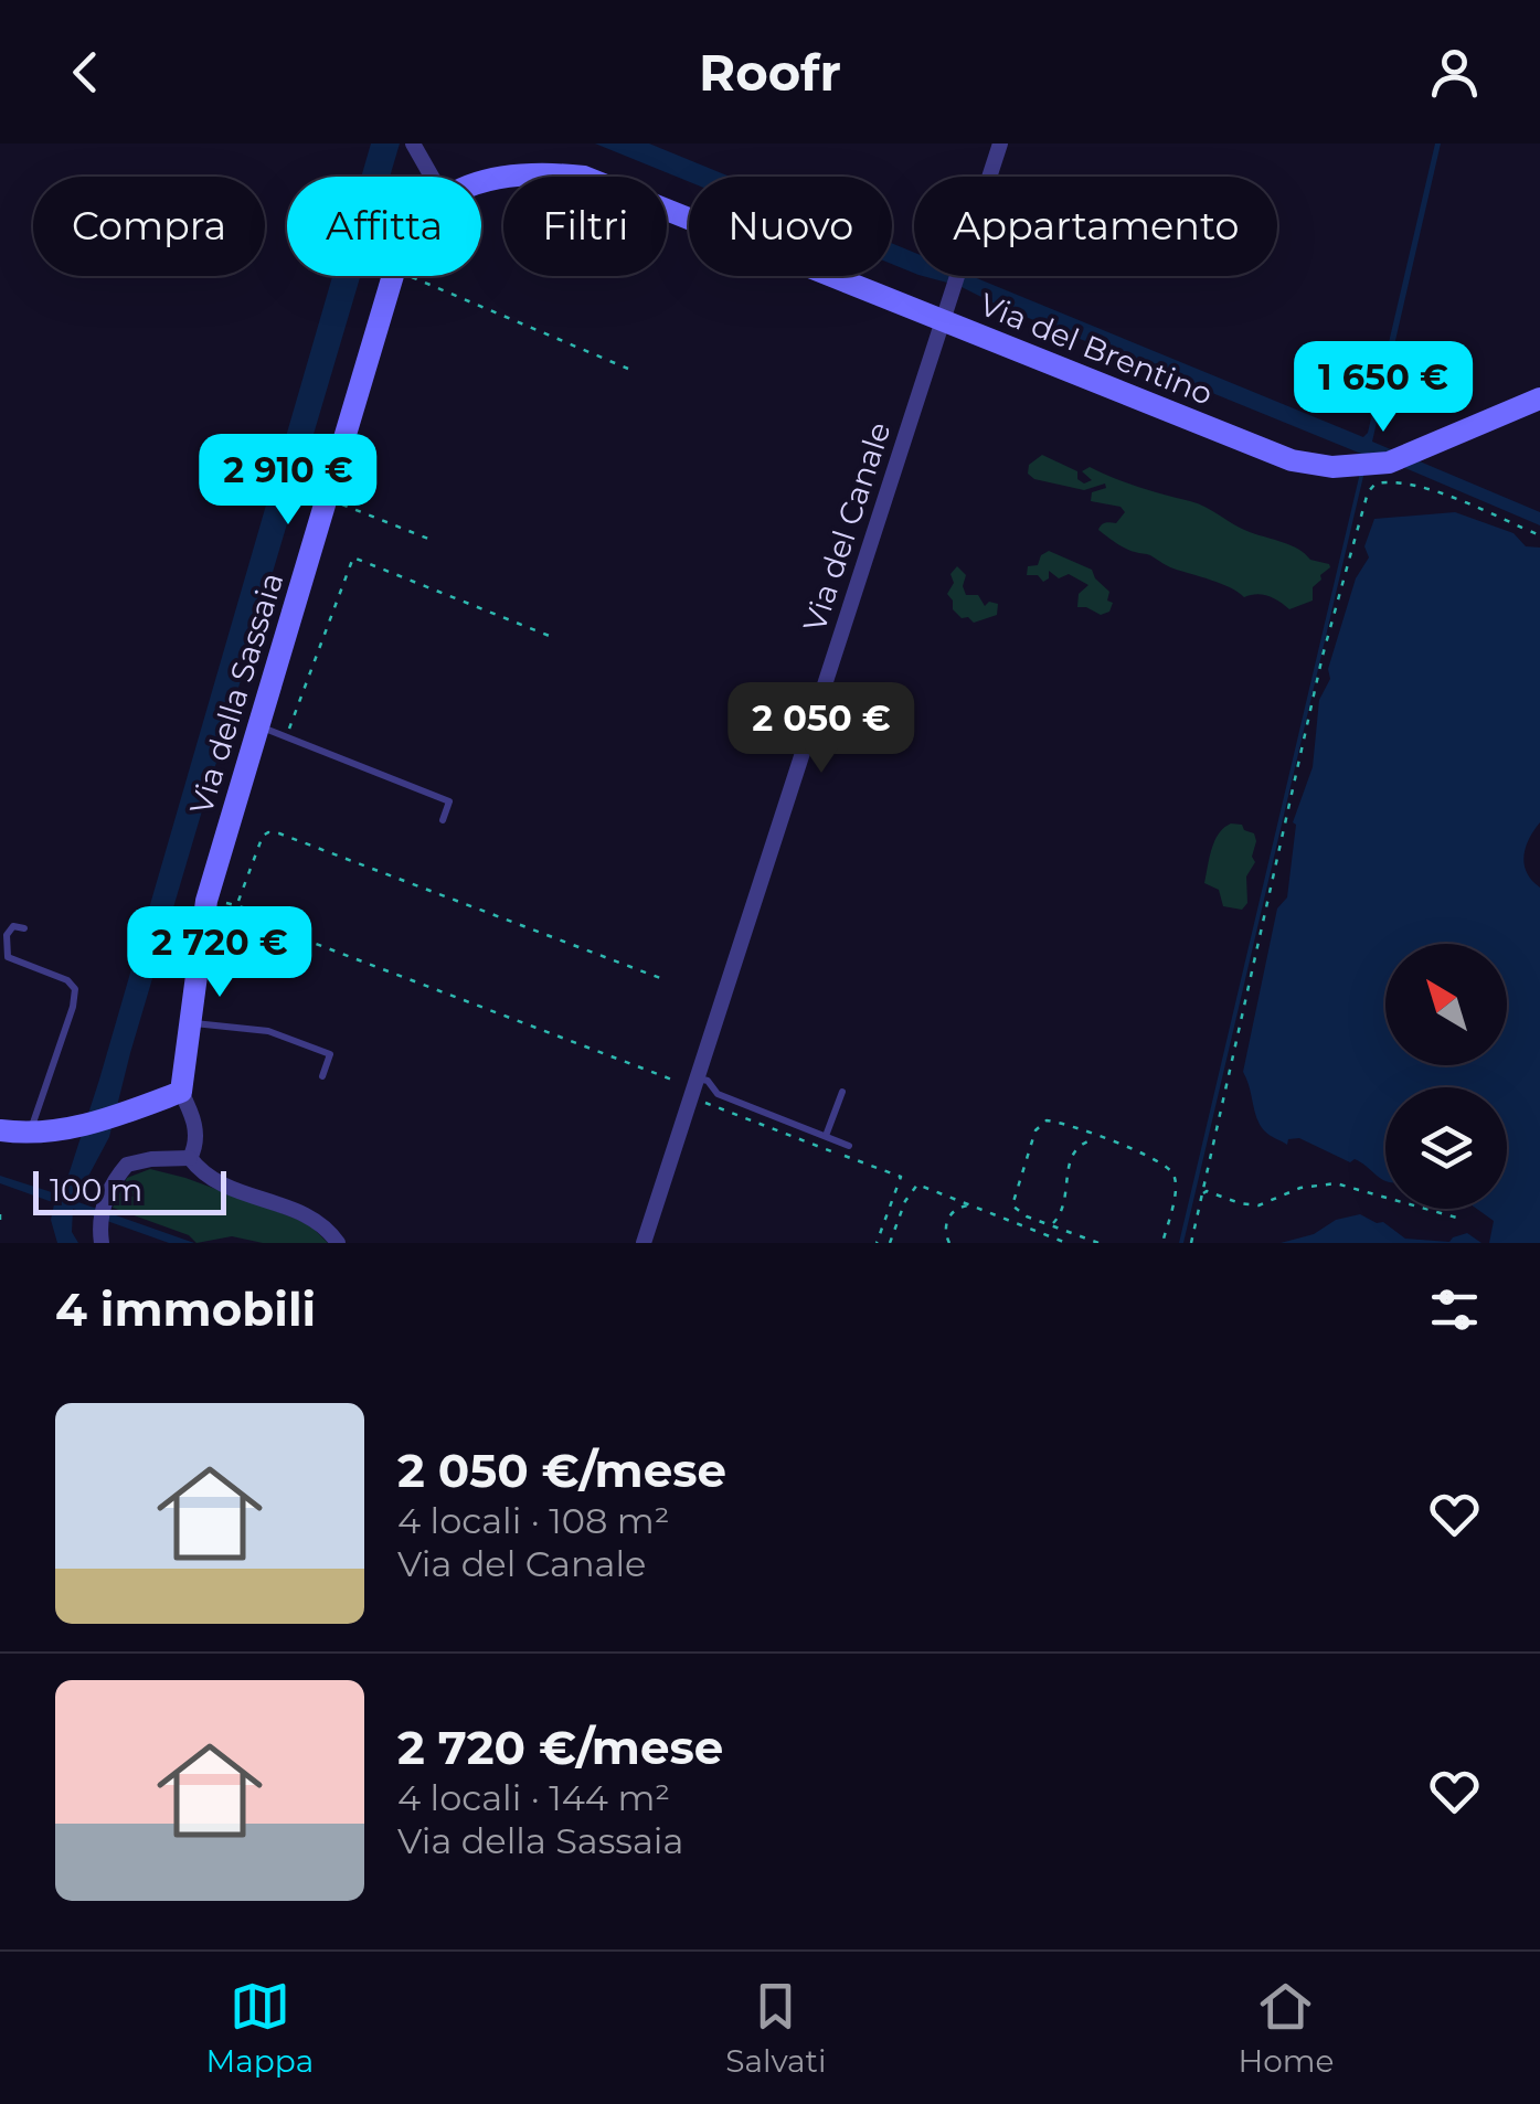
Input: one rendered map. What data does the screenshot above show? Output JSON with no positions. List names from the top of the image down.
{
  "streets": {
    "street": ["Via del Brentino", "Via del Canale", "Via della Sassaia"]
  },
  "crossings": [
    ["Via del Brentino", "Via del Canale"]
  ],
  "scale_bar": "100 m",
  "north": "top left",
  "page": {
    "header": "Roofr",
    "chip": [
      "Compra",
      "Affitta",
      "Filtri",
      "Nuovo",
      "Appartamento"
    ],
    "price": [
      "1 650 €",
      "2 910 €",
      "2 050 €",
      "2 720 €"
    ],
    "scale": "100 m",
    "heading": "4 immobili",
    "list": [
      {
        "name": "2 050 €/mese",
        "note": "4 locali · 108 m² · Via del Canale"
      },
      {
        "name": "2 720 €/mese",
        "note": "4 locali · 144 m² · Via della Sassaia"
      }
    ],
    "tabs": ["Mappa", "Salvati", "Home"]
  }
}
